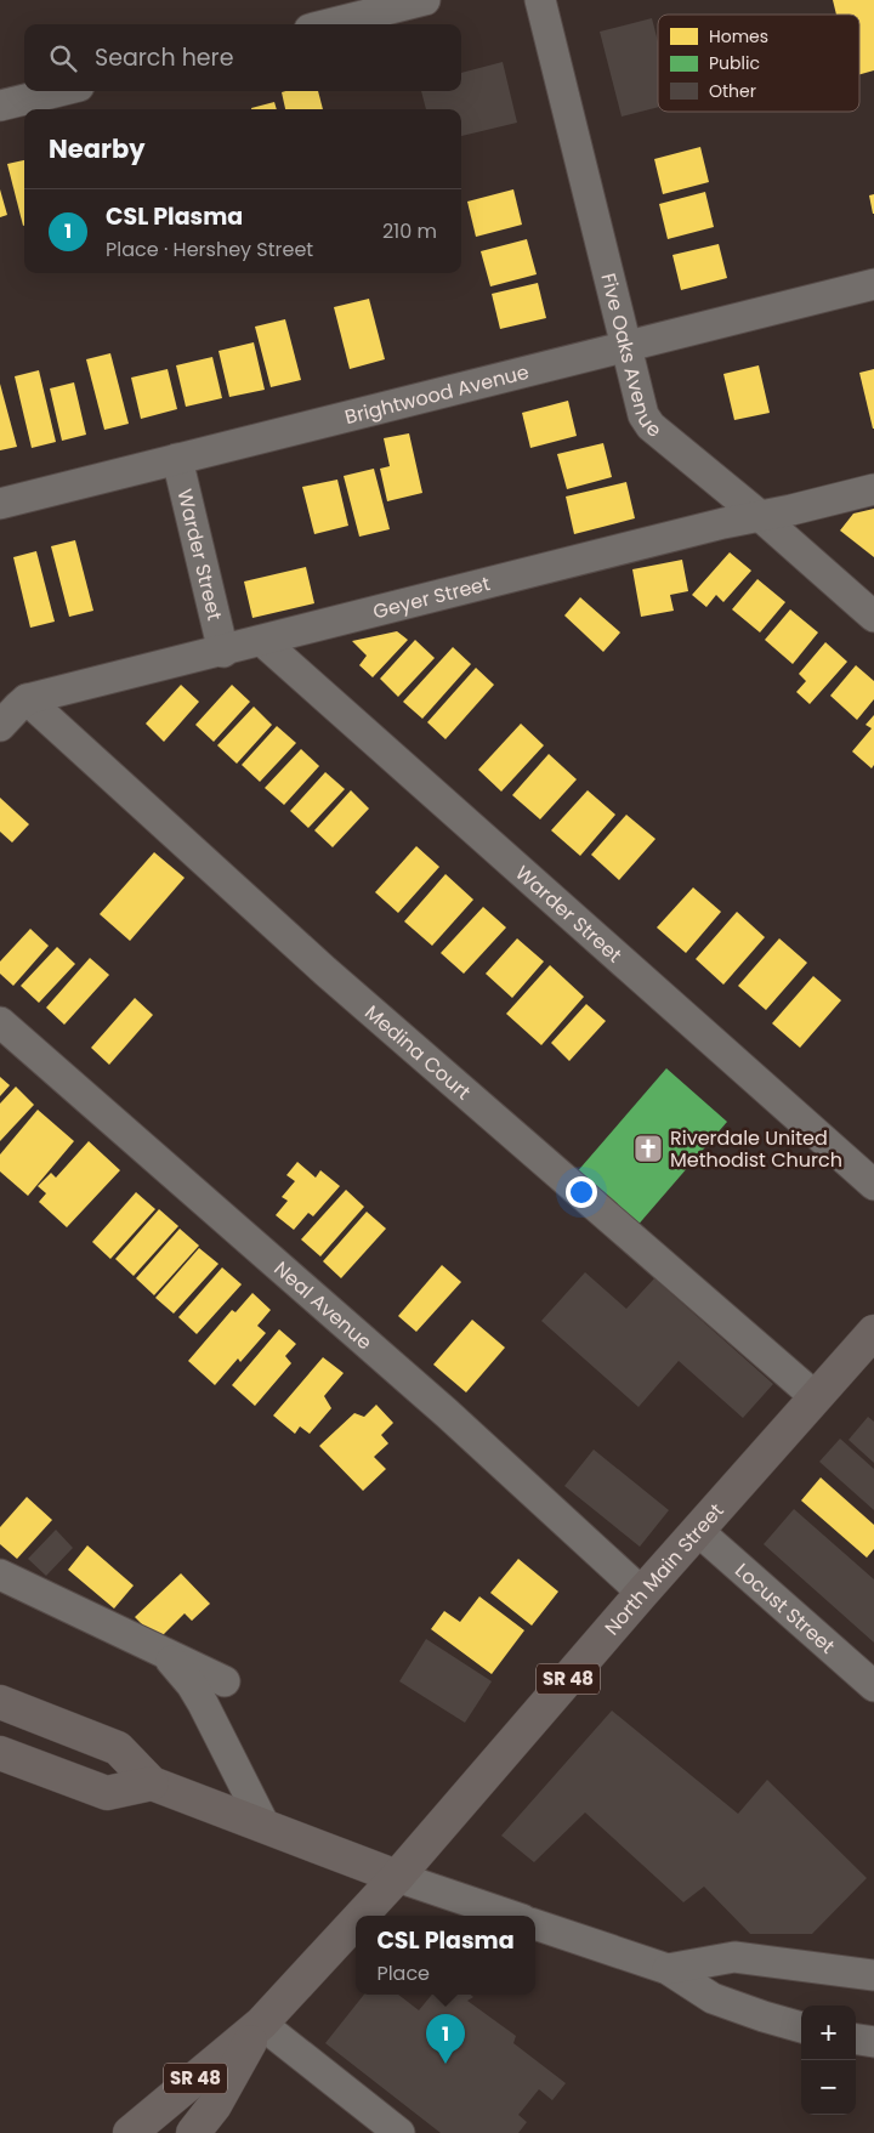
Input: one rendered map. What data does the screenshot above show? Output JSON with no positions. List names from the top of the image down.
{
  "streets": {
    "main road": ["North Main Street", "SR 48"],
    "street": [
      "Five Oaks Avenue",
      "Brightwood Avenue",
      "Warder Street",
      "Geyer Street",
      "Medina Court",
      "Neal Avenue",
      "Locust Street"
    ]
  },
  "crossings": [
    ["Five Oaks Avenue", "Brightwood Avenue"],
    ["Five Oaks Avenue", "Geyer Street"],
    ["Brightwood Avenue", "Warder Street"],
    ["Warder Street", "Geyer Street"],
    ["Geyer Street", "Medina Court"],
    ["Medina Court", "North Main Street"],
    ["Neal Avenue", "North Main Street"],
    ["North Main Street", "Locust Street"]
  ],
  "places": {
    "church": ["Riverdale United Methodist Church"]
  },
  "legend": ["Homes", "Public", "Other"],
  "page": {
    "search": "Search here",
    "heading": "Nearby",
    "list": [
      {
        "mark": "1",
        "name": "CSL Plasma",
        "note": "Place · Hershey Street",
        "value": "210 m"
      }
    ],
    "popup": ["CSL Plasma", "Place"],
    "map_buttons": ["+", "−"],
    "pins": "1"
  }
}
